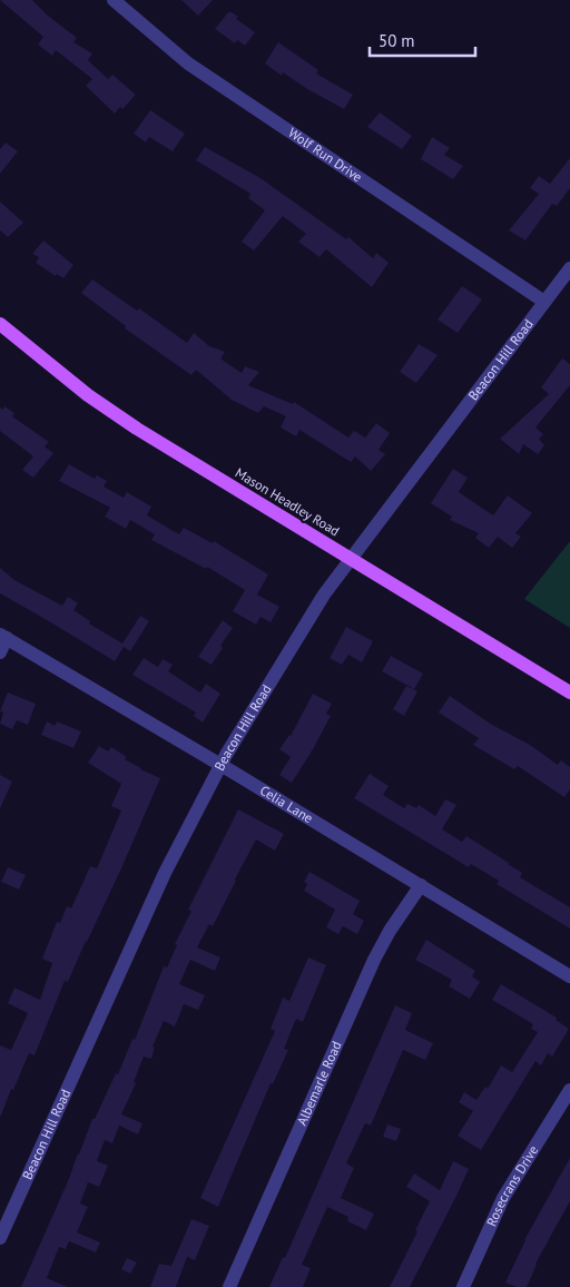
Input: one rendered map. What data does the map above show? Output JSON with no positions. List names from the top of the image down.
{
  "streets": {
    "main road": ["Mason Headley Road"],
    "street": [
      "Wolf Run Drive",
      "Beacon Hill Road",
      "Celia Lane",
      "Albemarle Road",
      "Rosecrans Drive"
    ]
  },
  "crossings": [
    ["Wolf Run Drive", "Beacon Hill Road"],
    ["Beacon Hill Road", "Mason Headley Road"],
    ["Beacon Hill Road", "Celia Lane"],
    ["Celia Lane", "Albemarle Road"]
  ],
  "scale_bar": "50 m"
}
